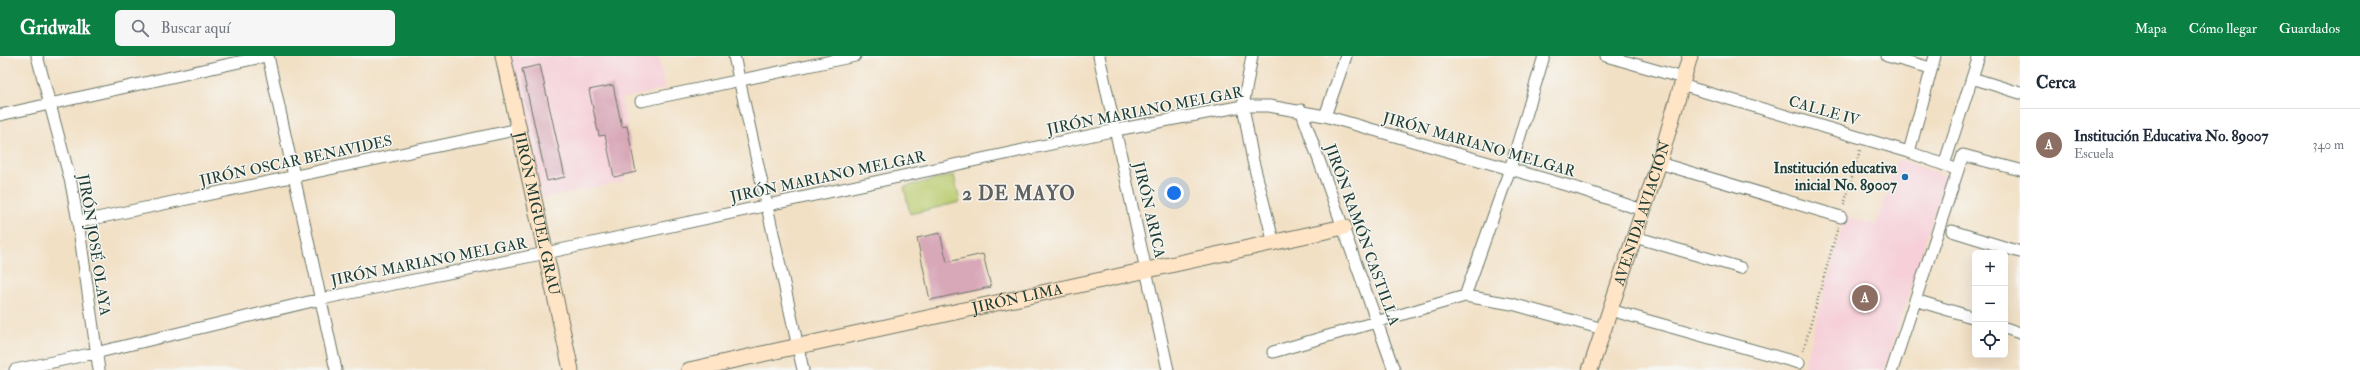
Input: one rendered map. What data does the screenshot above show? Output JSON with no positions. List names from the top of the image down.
{
  "streets": {
    "street": [
      "JIRÓN MARIANO MELGAR",
      "CALLE IV",
      "JIRÓN OSCAR BENAVIDES",
      "JIRÓN ARICA",
      "JIRÓN MIGUEL GRAU",
      "AVENIDA AVIACIÓN",
      "JIRÓN RAMÓN CASTILLA",
      "JIRÓN JOSÉ OLAYA",
      "JIRÓN LIMA"
    ]
  },
  "crossings": [
    ["JIRÓN MARIANO MELGAR", "JIRÓN ARICA"],
    ["JIRÓN MARIANO MELGAR", "JIRÓN MIGUEL GRAU"],
    ["JIRÓN MARIANO MELGAR", "AVENIDA AVIACIÓN"],
    ["JIRÓN MARIANO MELGAR", "JIRÓN RAMÓN CASTILLA"],
    ["JIRÓN MARIANO MELGAR", "JIRÓN JOSÉ OLAYA"],
    ["CALLE IV", "AVENIDA AVIACIÓN"],
    ["JIRÓN OSCAR BENAVIDES", "JIRÓN MIGUEL GRAU"],
    ["JIRÓN OSCAR BENAVIDES", "JIRÓN JOSÉ OLAYA"],
    ["JIRÓN ARICA", "JIRÓN LIMA"],
    ["JIRÓN RAMÓN CASTILLA", "JIRÓN LIMA"]
  ],
  "districts": ["2 DE MAYO"],
  "places": ["Institución educativa inicial No. 89007"],
  "page": {
    "header": "Gridwalk",
    "search": "Buscar aquí",
    "nav": ["Mapa", "Cómo llegar", "Guardados"],
    "heading": "Cerca",
    "list": [
      {
        "mark": "A",
        "name": "Institución Educativa No. 89007",
        "note": "Escuela",
        "value": "340 m"
      }
    ],
    "map_buttons": ["+", "−"],
    "pins": "A"
  }
}
